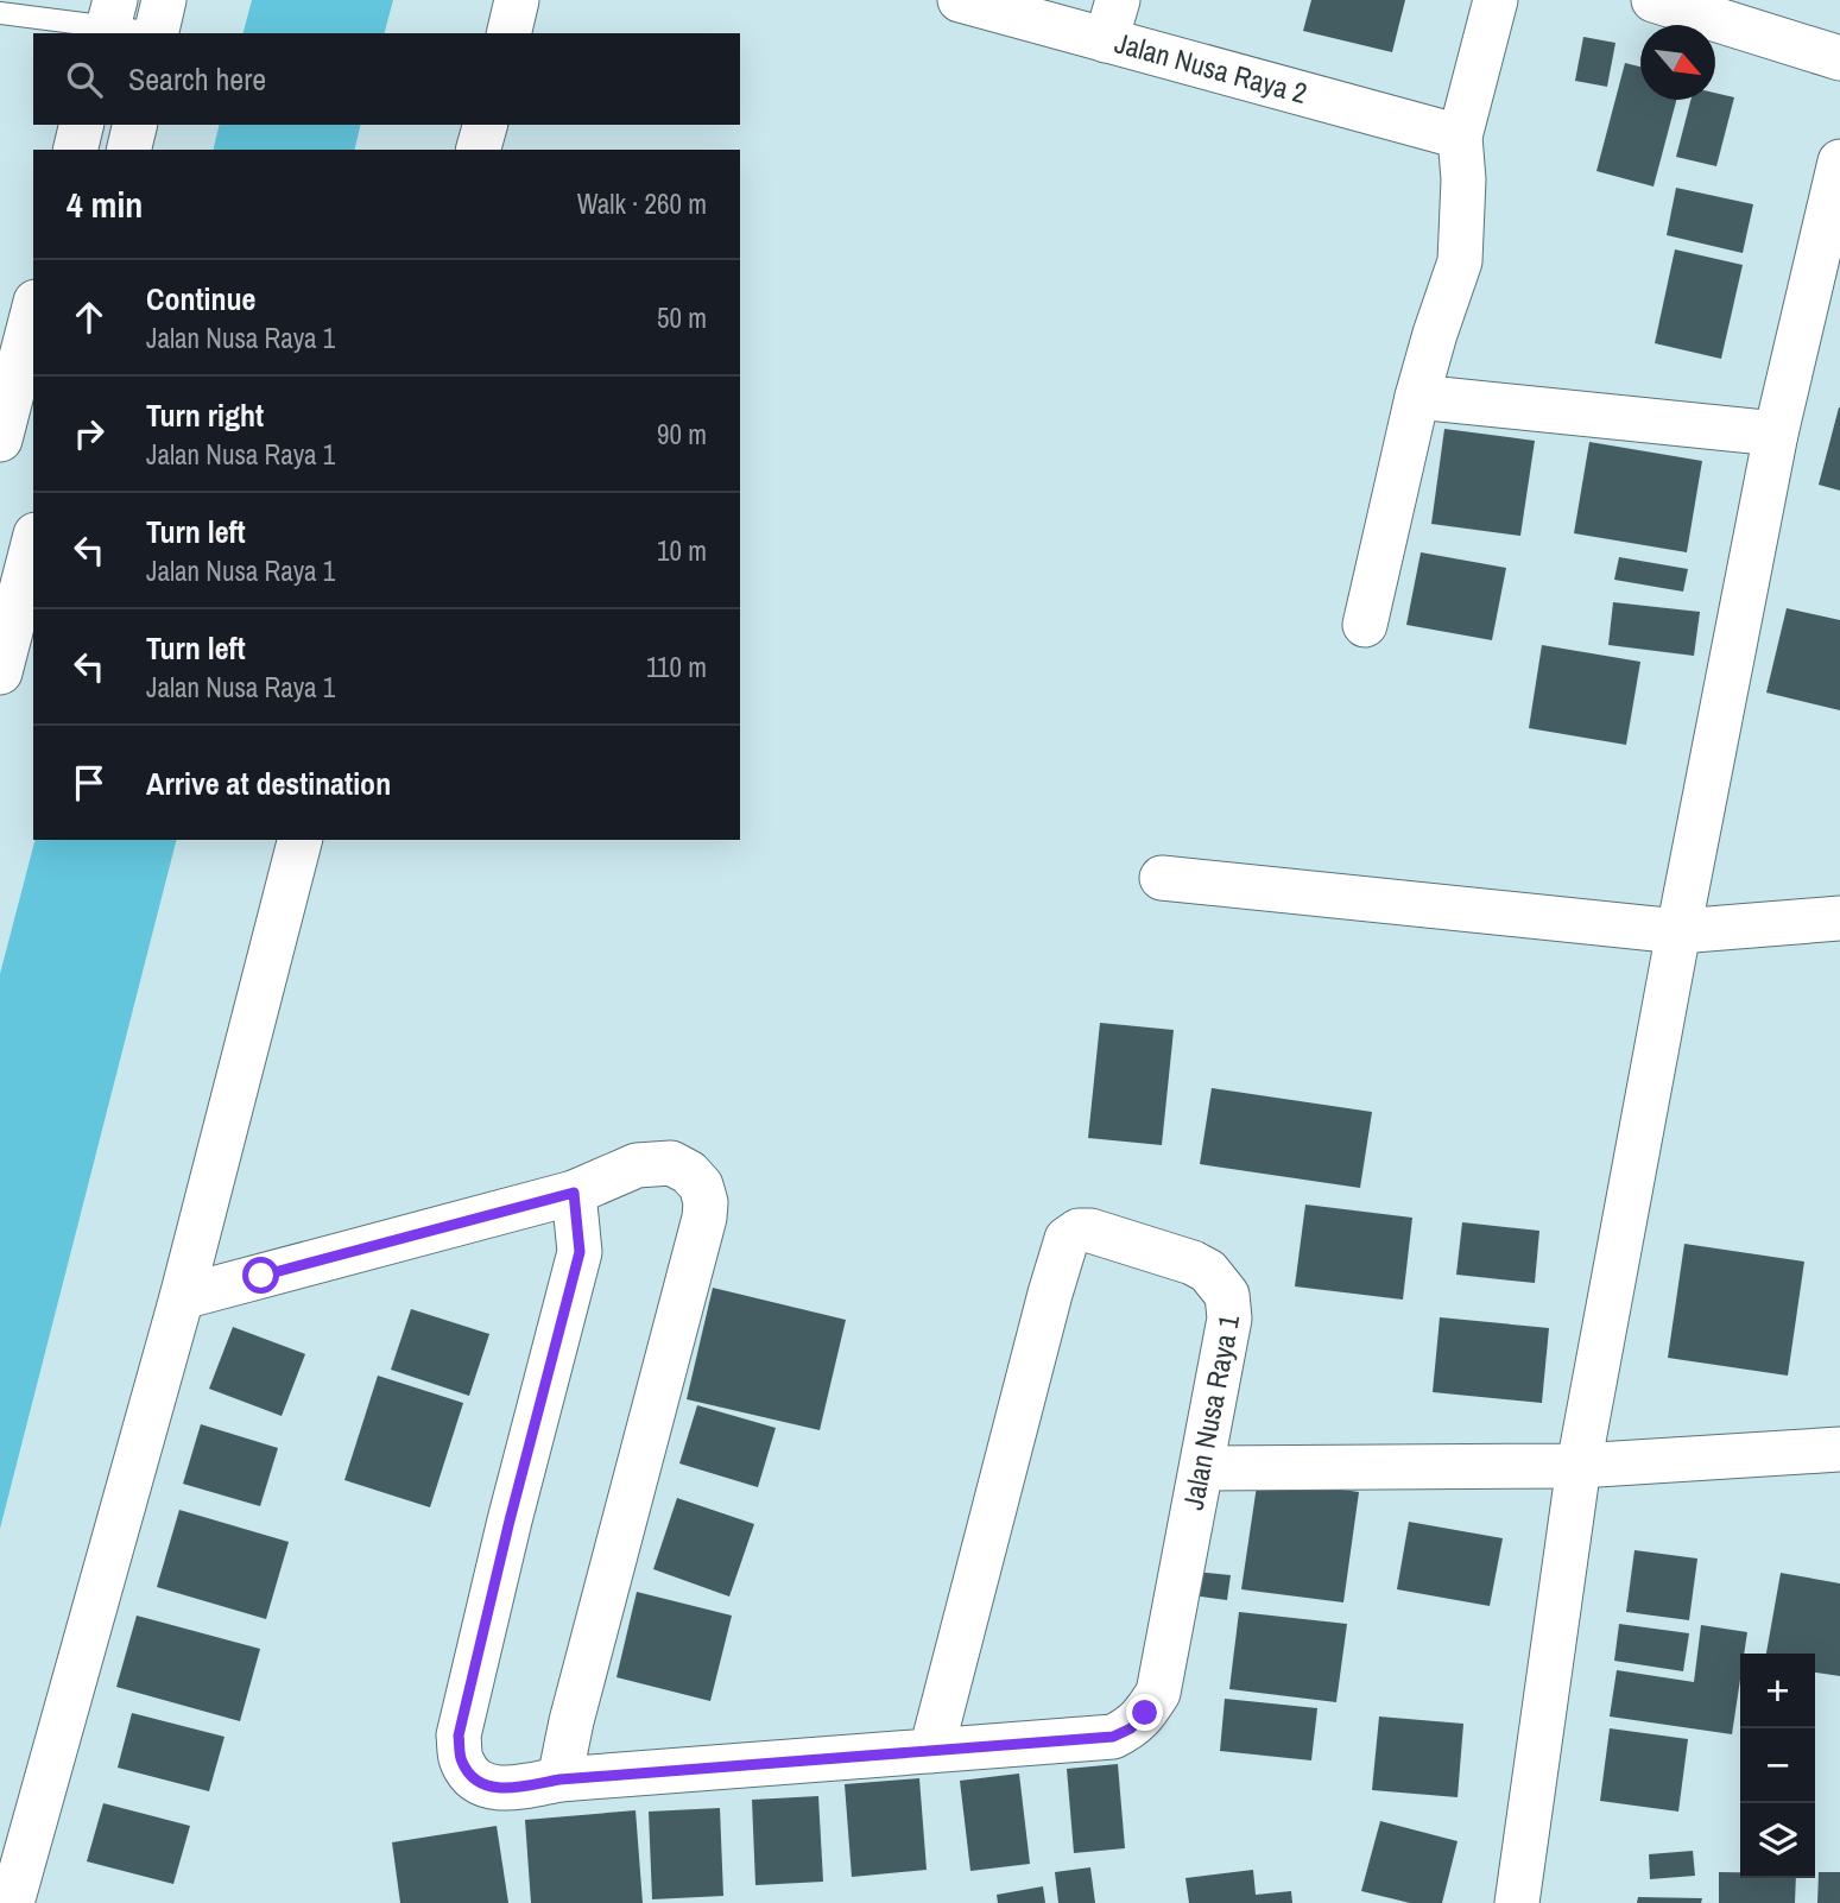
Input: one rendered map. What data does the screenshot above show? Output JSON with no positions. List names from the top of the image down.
{
  "streets": {
    "street": ["Jalan Nusa Raya 2", "Jalan Nusa Raya 1"]
  },
  "north": "bottom right",
  "page": {
    "search": "Search here",
    "heading": ["4 min", "Walk · 260 m"],
    "list": [
      ["Continue", "Jalan Nusa Raya 1", "50 m"],
      ["Turn right", "Jalan Nusa Raya 1", "90 m"],
      ["Turn left", "Jalan Nusa Raya 1", "10 m"],
      ["Turn left", "Jalan Nusa Raya 1", "110 m"],
      "Arrive at destination"
    ],
    "map_buttons": ["+", "−"]
  }
}
